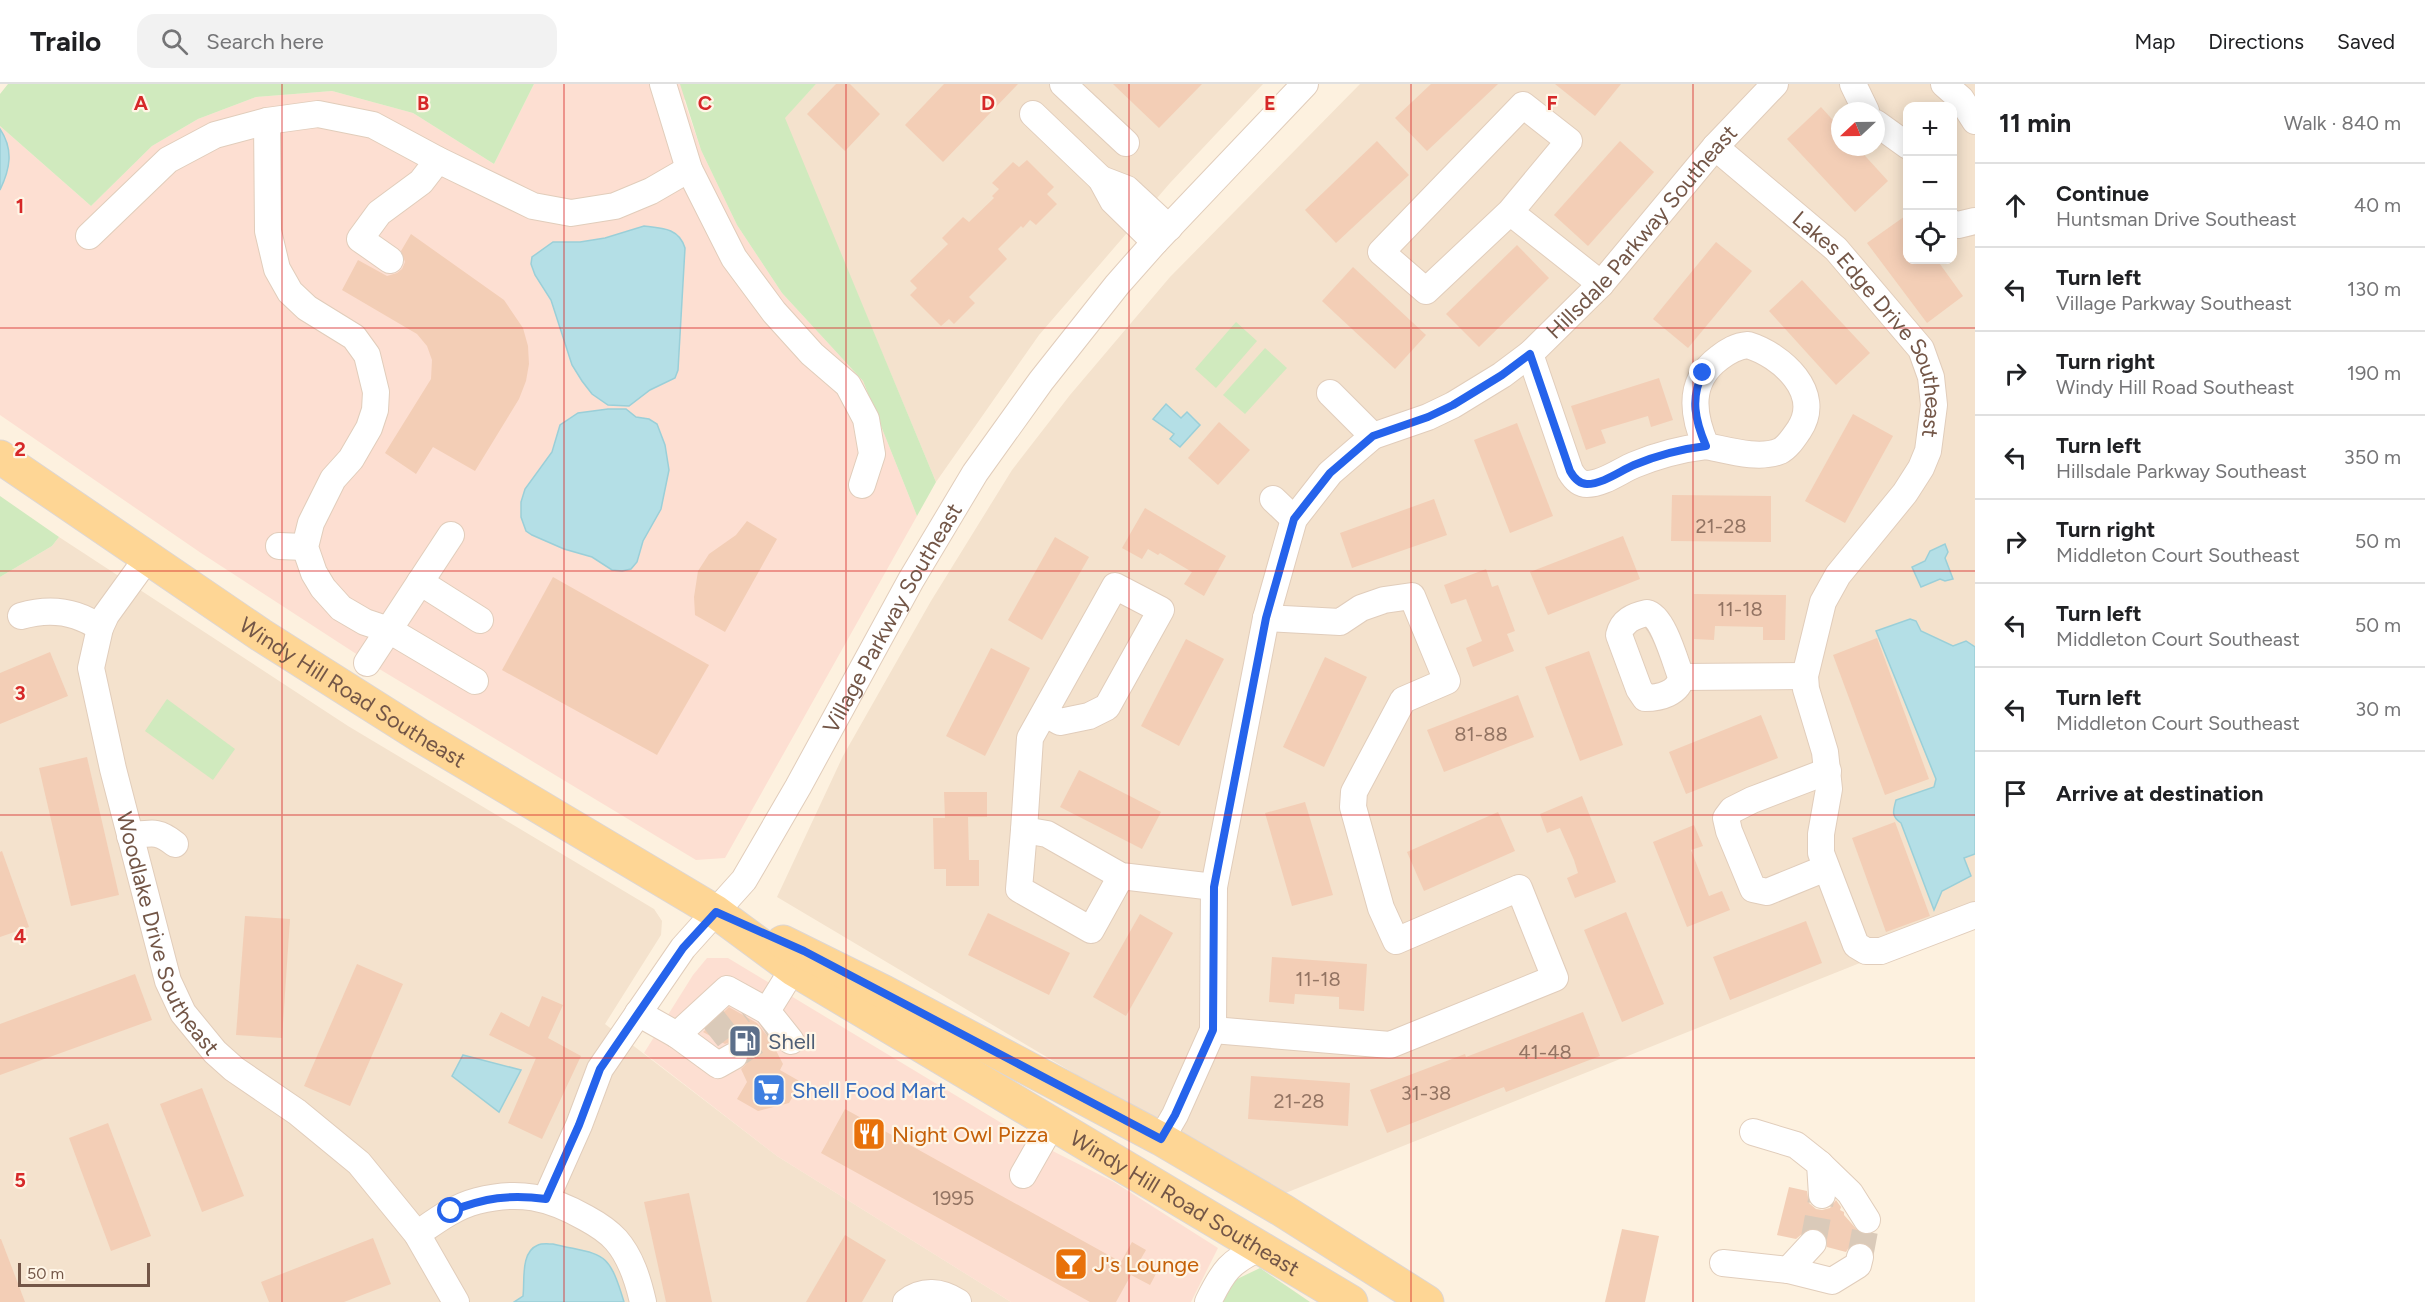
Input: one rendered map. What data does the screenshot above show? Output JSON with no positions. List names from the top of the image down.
{
  "streets": {
    "main road": ["Windy Hill Road Southeast"],
    "street": [
      "Hillsdale Parkway Southeast",
      "Lakes Edge Drive Southeast",
      "Village Parkway Southeast",
      "Woodlake Drive Southeast"
    ]
  },
  "crossings": [
    ["Hillsdale Parkway Southeast", "Lakes Edge Drive Southeast"],
    ["Hillsdale Parkway Southeast", "Windy Hill Road Southeast"],
    ["Village Parkway Southeast", "Windy Hill Road Southeast"],
    ["Windy Hill Road Southeast", "Woodlake Drive Southeast"]
  ],
  "places": {
    "fuel station": ["Shell"],
    "supermarket": ["Shell Food Mart"],
    "restaurant": ["Night Owl Pizza"],
    "bar": ["J's Lounge"]
  },
  "house_numbers": [
    "21-28",
    "11-18",
    "81-88",
    "11-18",
    "41-48",
    "31-38",
    "21-28",
    "1995"
  ],
  "scale_bar": "50 m",
  "north": "left",
  "page": {
    "header": "Trailo",
    "search": "Search here",
    "nav": ["Map", "Directions", "Saved"],
    "heading": ["11 min", "Walk · 840 m"],
    "map_buttons": ["+", "−"],
    "list": [
      ["Continue", "Huntsman Drive Southeast", "40 m"],
      ["Turn left", "Village Parkway Southeast", "130 m"],
      ["Turn right", "Windy Hill Road Southeast", "190 m"],
      ["Turn left", "Hillsdale Parkway Southeast", "350 m"],
      ["Turn right", "Middleton Court Southeast", "50 m"],
      ["Turn left", "Middleton Court Southeast", "50 m"],
      ["Turn left", "Middleton Court Southeast", "30 m"],
      "Arrive at destination"
    ],
    "scale": "50 m"
  },
  "grid": {
    "columns": [
      "A",
      "B",
      "C",
      "D",
      "E",
      "F"
    ],
    "rows": [
      "1",
      "2",
      "3",
      "4",
      "5"
    ]
  }
}
